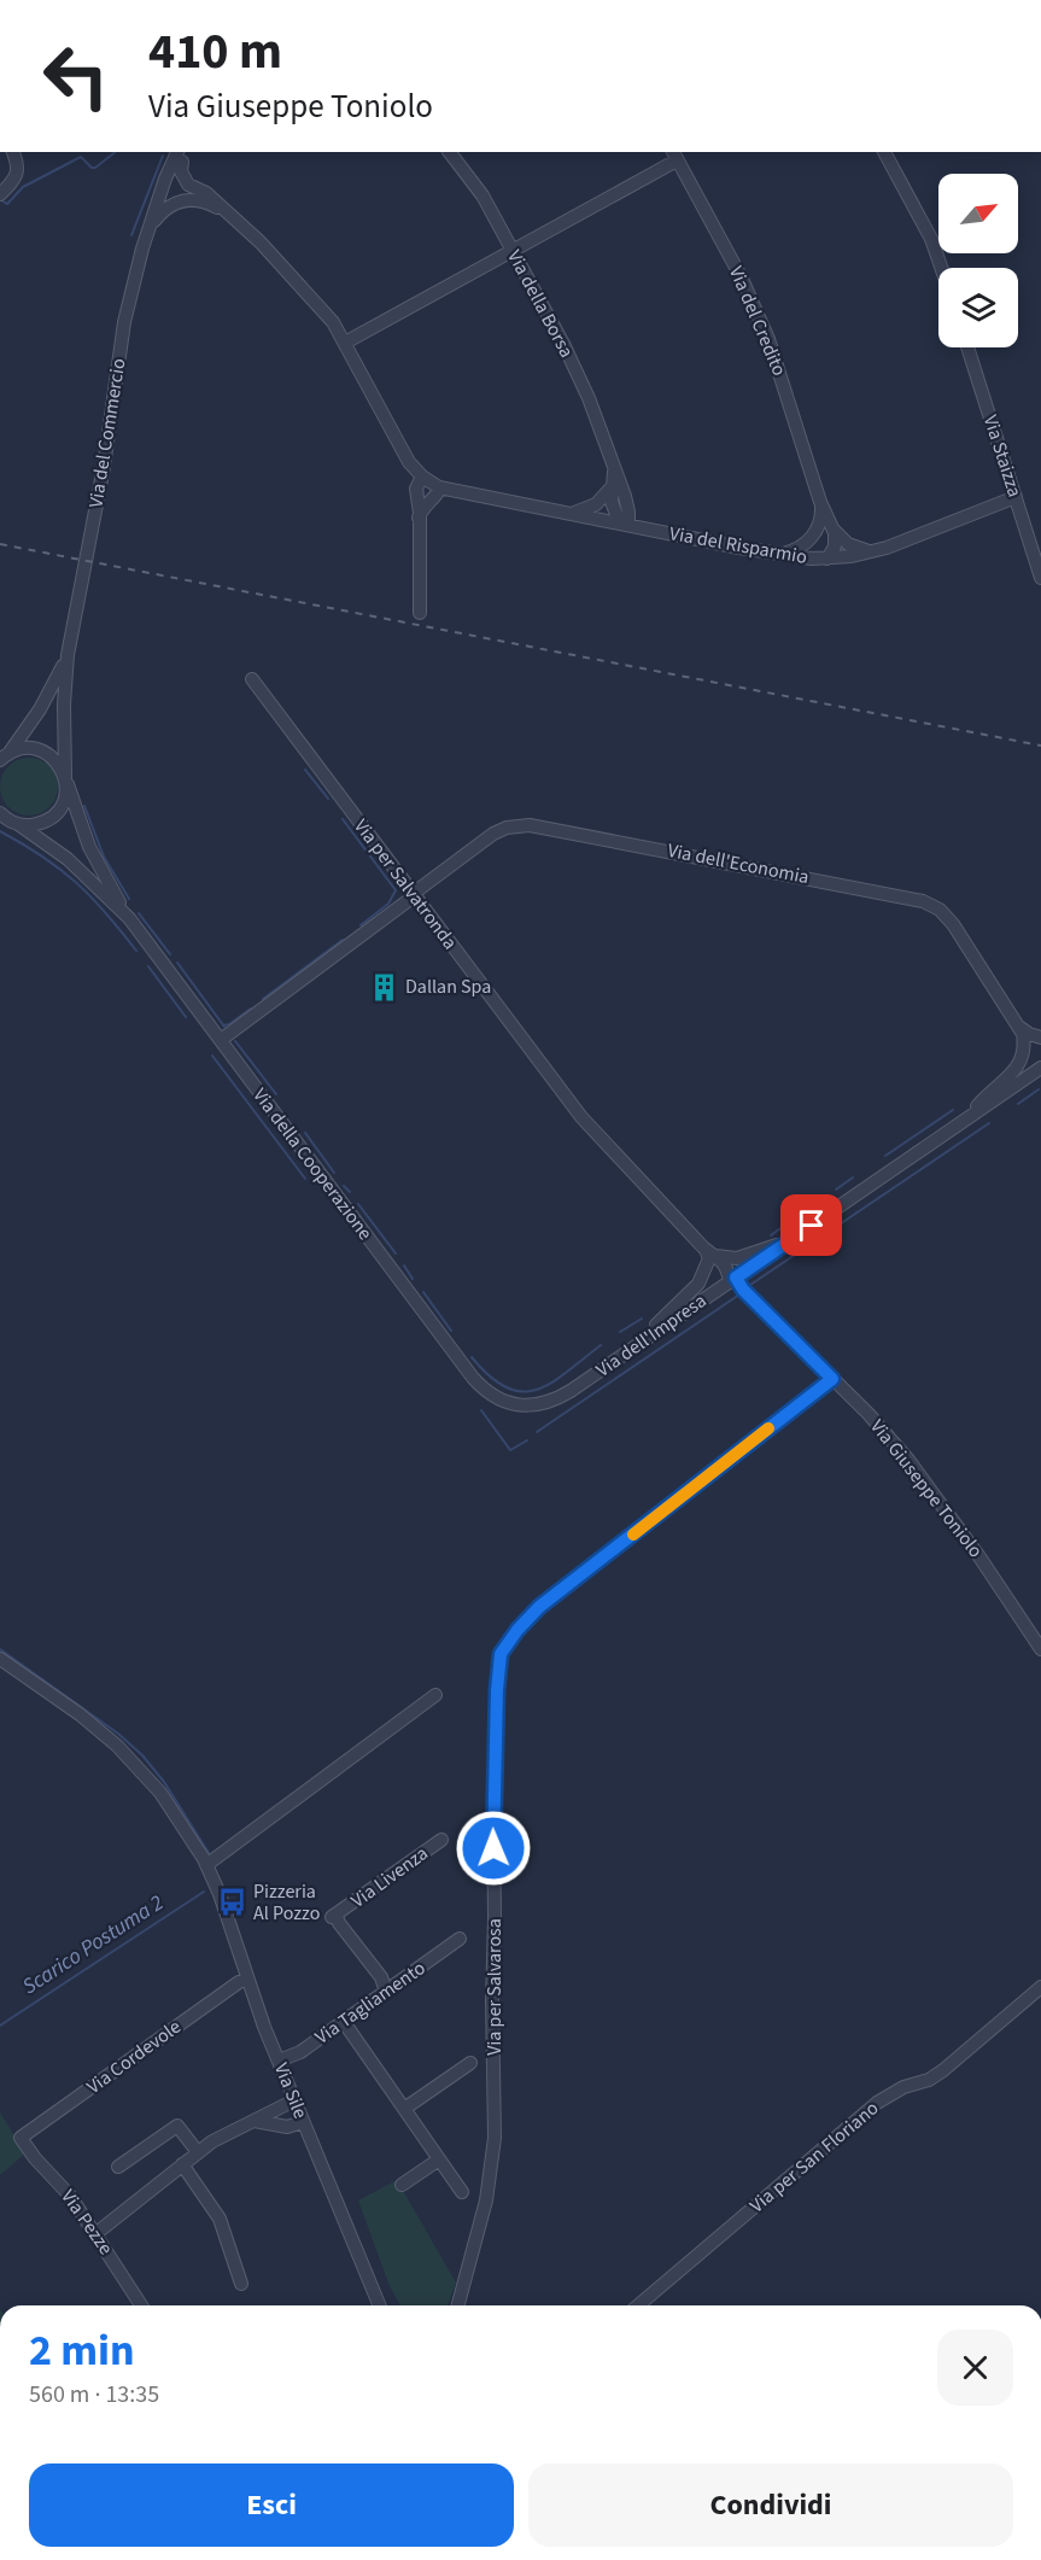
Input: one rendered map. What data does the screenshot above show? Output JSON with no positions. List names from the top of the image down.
{
  "streets": {
    "street": [
      "Via della Borsa",
      "Via del Credito",
      "Via del Commercio",
      "Via Staizza",
      "Via del Risparmio",
      "Via dell'Economia",
      "Via per Salvatronda",
      "Via della Cooperazione",
      "Via dell'Impresa",
      "Via Giuseppe Toniolo",
      "Via Livenza",
      "Via per Salvarosa",
      "Via Tagliamento",
      "Via Cordevole",
      "Via Sile",
      "Via per San Floriano",
      "Via Pezze"
    ]
  },
  "crossings": [
    ["Via della Borsa", "Via del Risparmio"],
    ["Via del Commercio", "Via della Cooperazione"],
    ["Via Staizza", "Via del Risparmio"],
    ["Via dell'Economia", "Via per Salvatronda"],
    ["Via dell'Economia", "Via della Cooperazione"],
    ["Via per Salvatronda", "Via dell'Impresa"],
    ["Via per Salvatronda", "Via Giuseppe Toniolo"],
    ["Via della Cooperazione", "Via dell'Impresa"],
    ["Via dell'Impresa", "Via Giuseppe Toniolo"],
    ["Via Giuseppe Toniolo", "Via per Salvarosa"],
    ["Via Livenza", "Via Tagliamento"],
    ["Via Tagliamento", "Via Sile"],
    ["Via Cordevole", "Via Sile"],
    ["Via Cordevole", "Via Pezze"]
  ],
  "water": ["Scarico Postuma 2"],
  "places": {
    "building": ["Dallan Spa"],
    "bus stop": ["Pizzeria Al Pozzo"]
  },
  "north": "top right",
  "page": {
    "turn": ["410 m", "Via Giuseppe Toniolo"],
    "heading": ["2 min", "560 m · 13:35"],
    "buttons": ["Esci", "Condividi"]
  }
}
